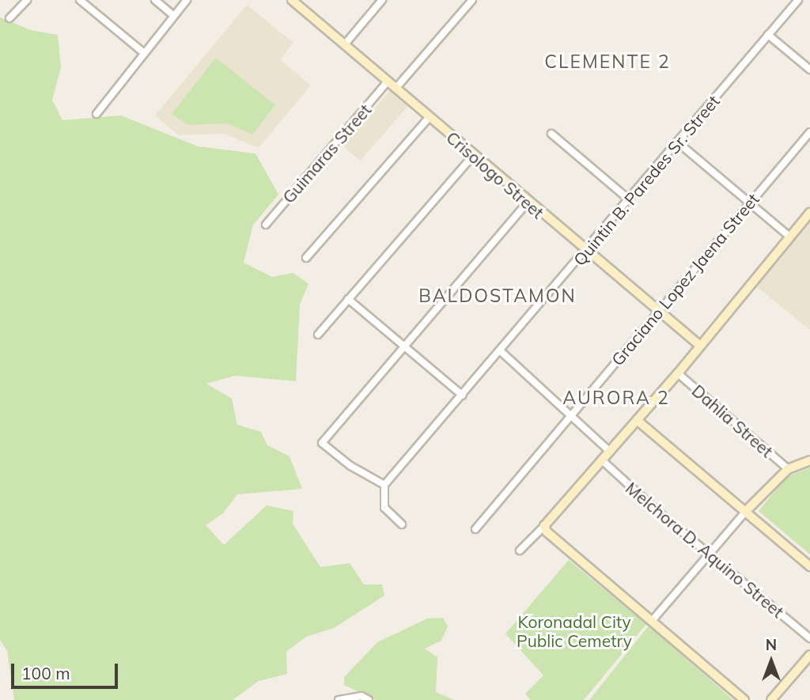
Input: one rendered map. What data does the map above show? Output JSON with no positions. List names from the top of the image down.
{
  "streets": {
    "street": [
      "Guimaras Street",
      "Crisologo Street",
      "Quintin B. Paredes Sr. Street",
      "Graciano Lopez Jaena Street",
      "Dahlia Street",
      "Melchora D. Aquino Street"
    ]
  },
  "crossings": [
    ["Guimaras Street", "Crisologo Street"],
    ["Crisologo Street", "Quintin B. Paredes Sr. Street"],
    ["Crisologo Street", "Graciano Lopez Jaena Street"]
  ],
  "districts": ["CLEMENTE 2", "BALDOSTAMON", "AURORA 2"],
  "parks": ["Koronadal City Public Cemetry"],
  "scale_bar": "100 m",
  "north": "top"
}
